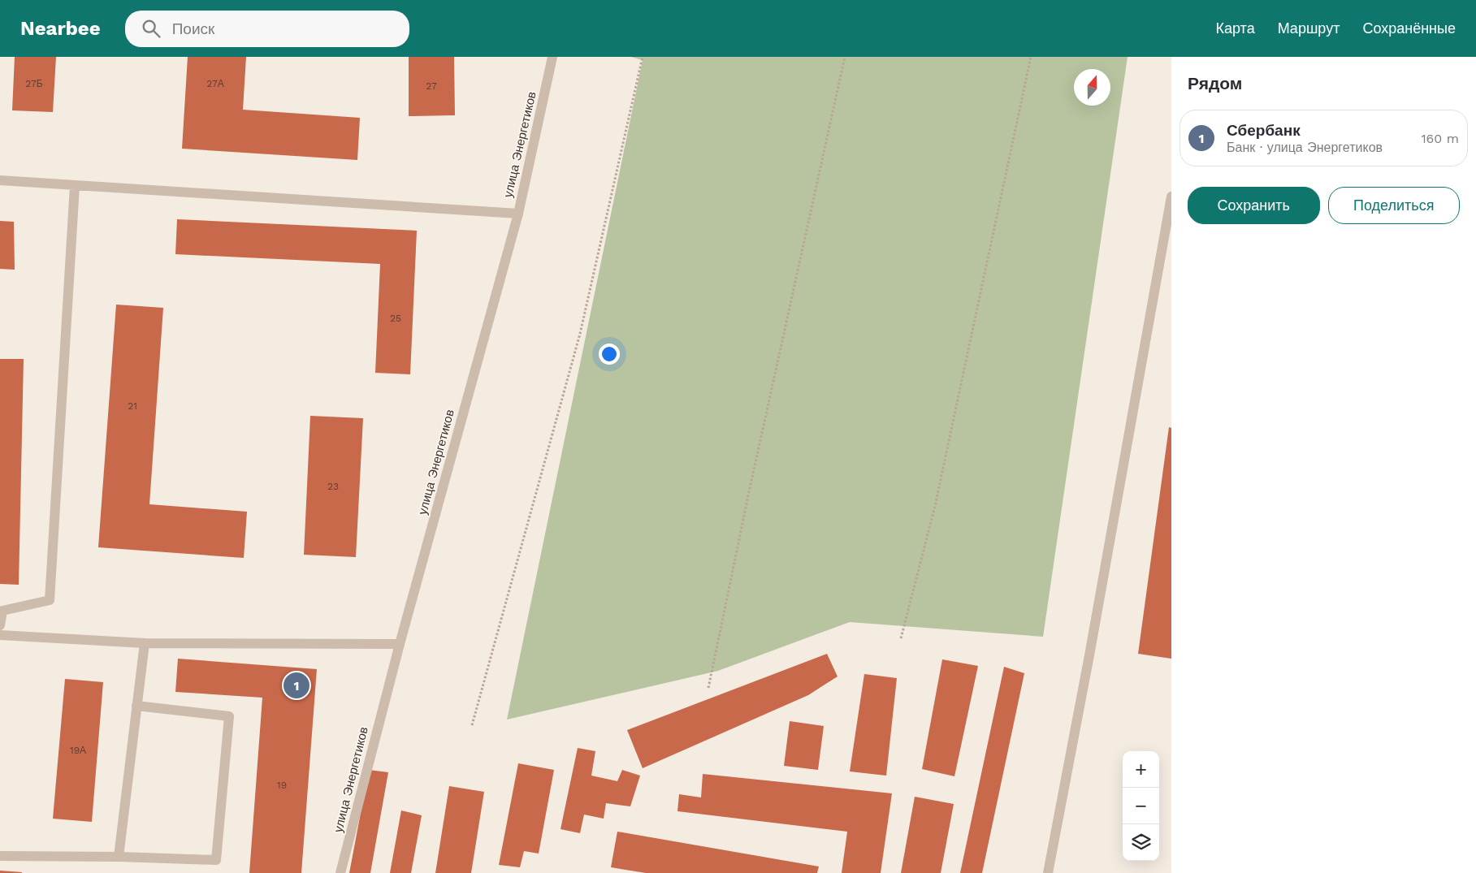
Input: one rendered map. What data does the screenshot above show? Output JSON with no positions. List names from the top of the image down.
{
  "streets": {
    "street": ["улица Энергетиков"]
  },
  "house_numbers": [
    "27Б",
    "27А",
    "27",
    "25",
    "21",
    "23",
    "19А",
    "19"
  ],
  "north": "top",
  "page": {
    "header": "Nearbee",
    "search": "Поиск",
    "nav": ["Карта", "Маршрут", "Сохранённые"],
    "heading": "Рядом",
    "list": [
      {
        "mark": "1",
        "name": "Сбербанк",
        "note": "Банк · улица Энергетиков",
        "value": "160 m"
      }
    ],
    "buttons": ["Сохранить", "Поделиться"],
    "pins": "1",
    "map_buttons": ["+", "−"]
  }
}
